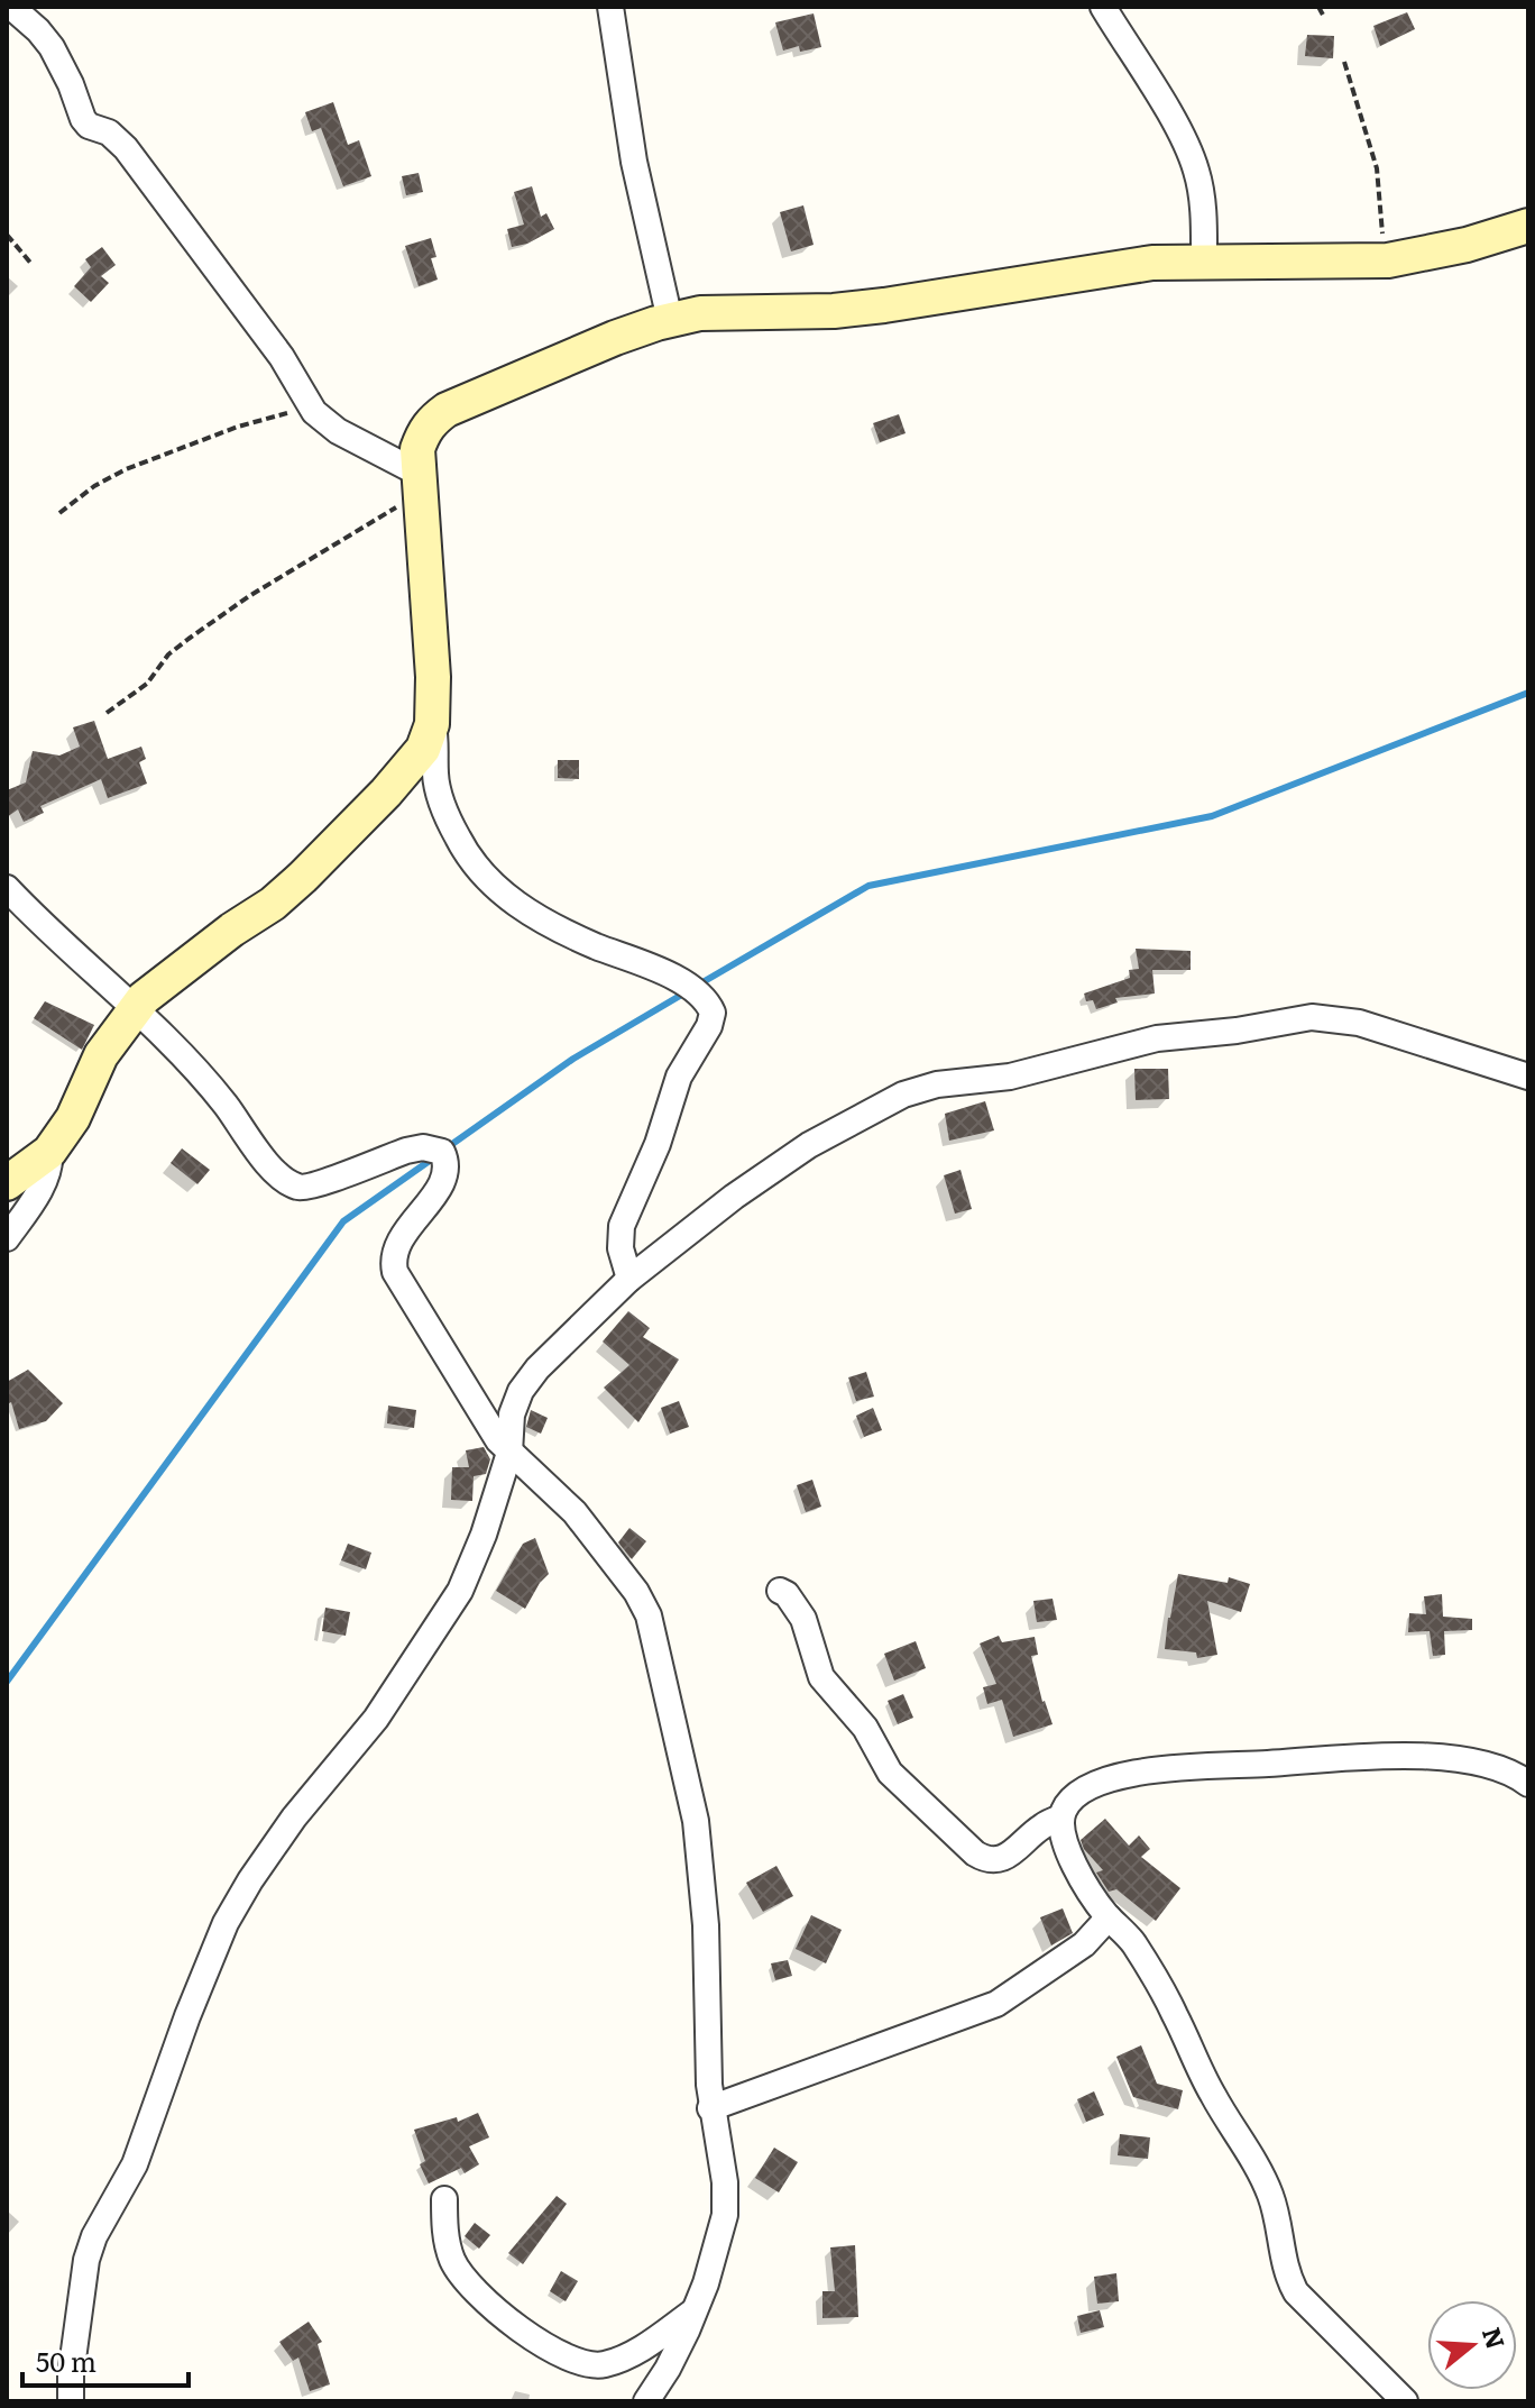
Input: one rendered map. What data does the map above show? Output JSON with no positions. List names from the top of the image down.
{
  "scale_bar": "50 m",
  "north": "right"
}
